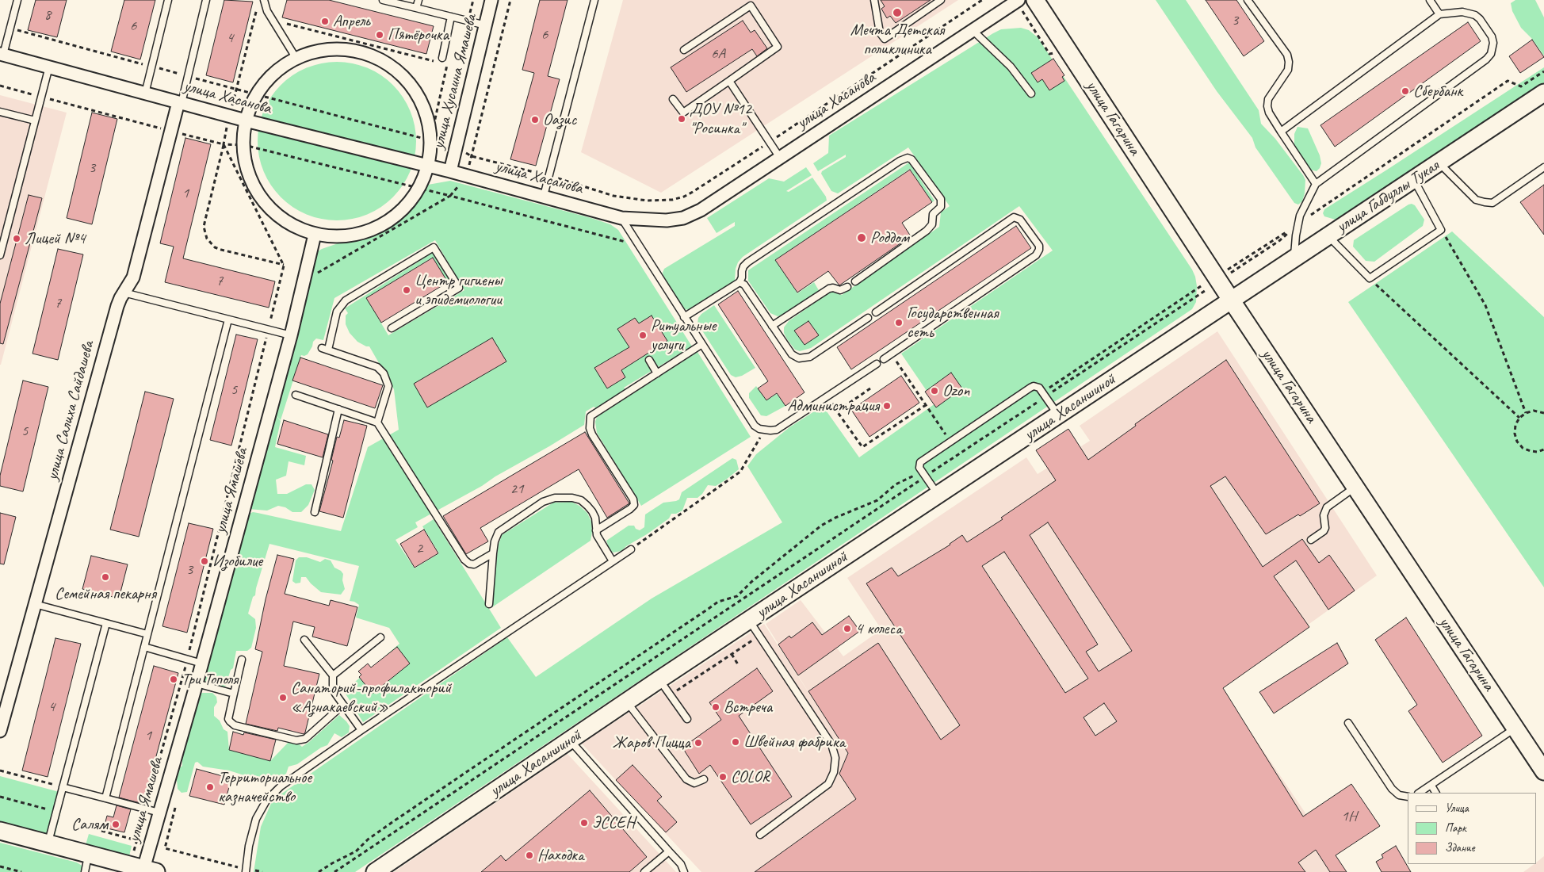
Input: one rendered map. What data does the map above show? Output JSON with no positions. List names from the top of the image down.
{
  "streets": {
    "street": [
      "улица Хусаина Ямашева",
      "улица Хасанова",
      "улица Гагарина",
      "улица Габдуллы Тукая",
      "улица Хасаншиной",
      "улица Салиха Сайдашева",
      "улица Ямашева"
    ]
  },
  "crossings": [
    ["улица Хусаина Ямашева", "улица Хасанова"],
    ["улица Хасанова", "улица Салиха Сайдашева"],
    ["улица Гагарина", "улица Габдуллы Тукая"],
    ["улица Гагарина", "улица Хасаншиной"],
    ["улица Габдуллы Тукая", "улица Хасаншиной"]
  ],
  "places": [
    "Мечта Детская поликлиника",
    "Апрель",
    "Пятёрочка",
    "Сбербанк",
    "ДОУ №12 \"Росинка\"",
    "Оазис",
    "Роддом",
    "Лицей №4",
    "Центр гигиены и эпидемиологии",
    "Государственная сеть",
    "Ритуальные услуги",
    "Ozon",
    "Администрация",
    "Изобилие",
    "Семейная пекарня",
    "4 колеса",
    "Три Тополя",
    "Санаторий-профилакторий «Азнакаевский»",
    "Встреча",
    "Швейная фабрика",
    "Жаров Пицца",
    "COLOR",
    "Территориальное казначейство",
    "ЭССЕН",
    "Салям",
    "Находка"
  ],
  "house_numbers": [
    "8",
    "3",
    "6",
    "6",
    "4",
    "6А",
    "3",
    "1",
    "7",
    "7",
    "5",
    "5",
    "21",
    "2",
    "3",
    "4",
    "1",
    "1Н"
  ],
  "legend": ["Улица", "Парк", "Здание"]
}
